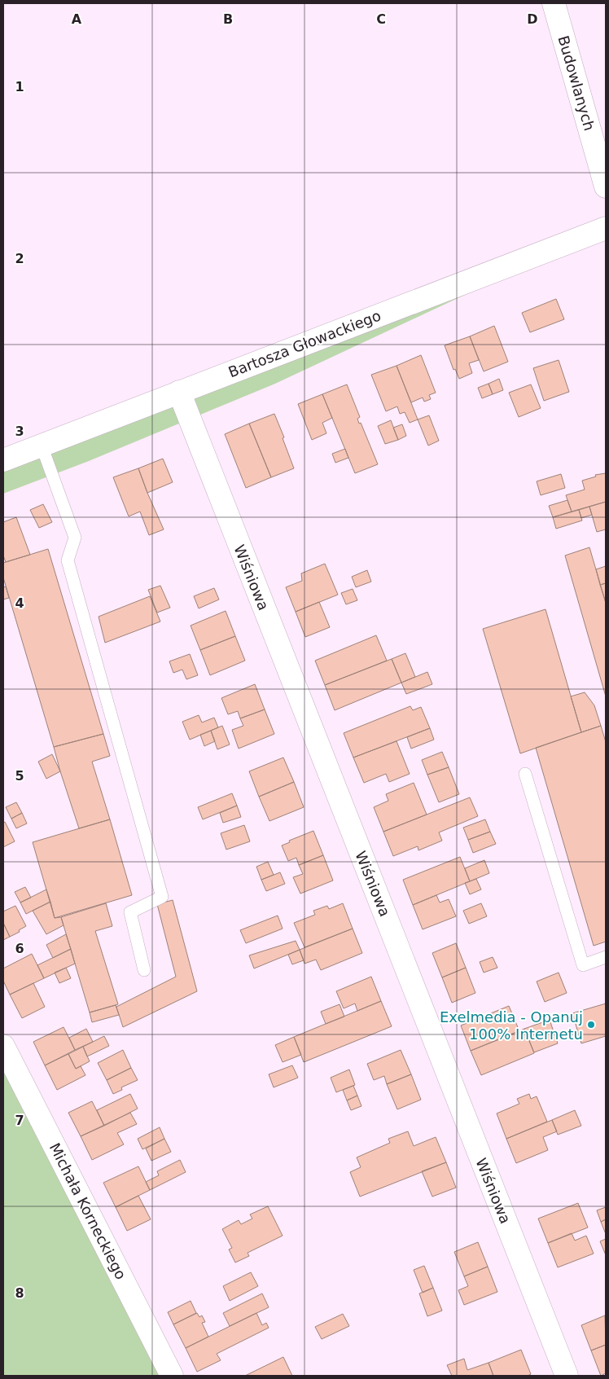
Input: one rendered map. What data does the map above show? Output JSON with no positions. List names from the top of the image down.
{
  "streets": {
    "street": [
      "Budowlanych",
      "Bartosza Głowackiego",
      "Wiśniowa",
      "Michała Korneckiego"
    ]
  },
  "crossings": [
    ["Bartosza Głowackiego", "Wiśniowa"]
  ],
  "places": ["Exelmedia - Opanuj 100% Internetu"],
  "grid": {
    "columns": [
      "A",
      "B",
      "C",
      "D"
    ],
    "rows": [
      "1",
      "2",
      "3",
      "4",
      "5",
      "6",
      "7",
      "8"
    ]
  }
}
